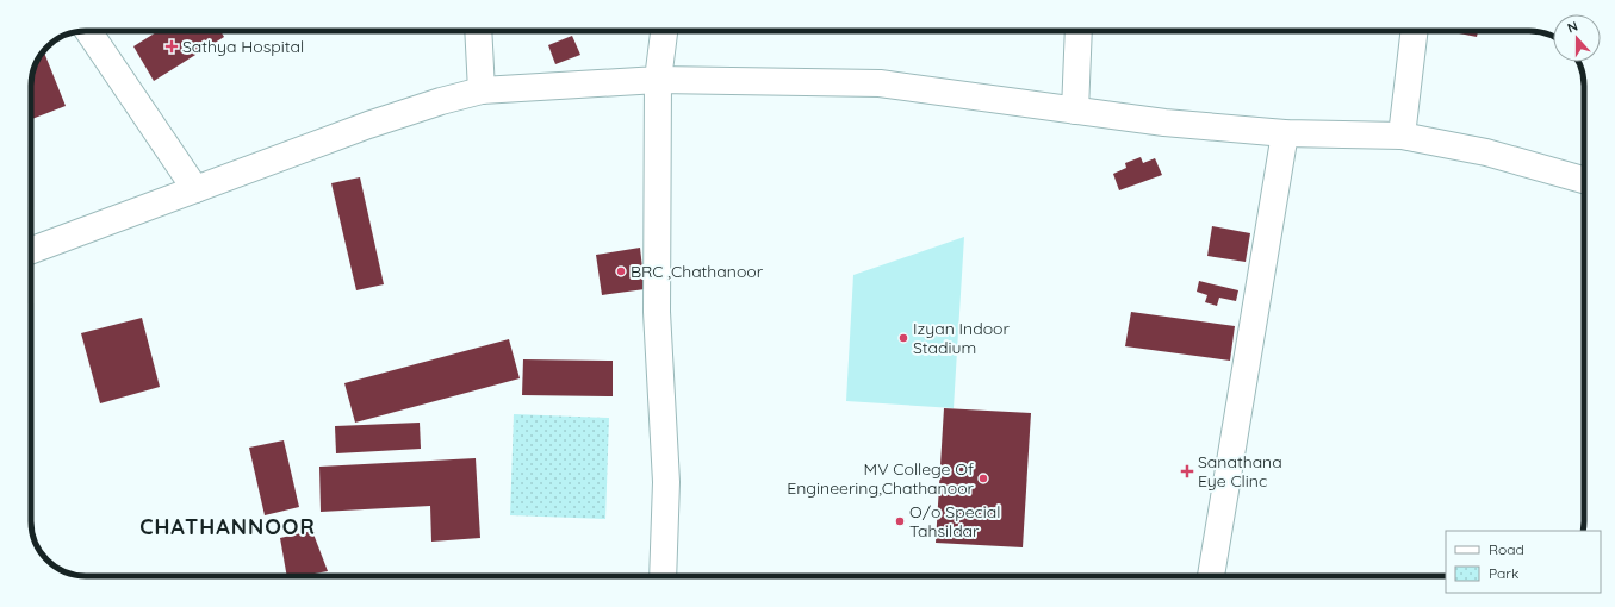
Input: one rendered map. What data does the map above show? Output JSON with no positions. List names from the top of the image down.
{
  "districts": ["CHATHANNOOR"],
  "places": {
    "health": ["Sathya Hospital", "Sanathana Eye Clinc"],
    "other": [
      "BRC ,Chathanoor",
      "Izyan Indoor Stadium",
      "MV College Of Engineering,Chathanoor",
      "O/o Special Tahsildar"
    ]
  },
  "legend": ["Road", "Park"],
  "north": "top"
}
